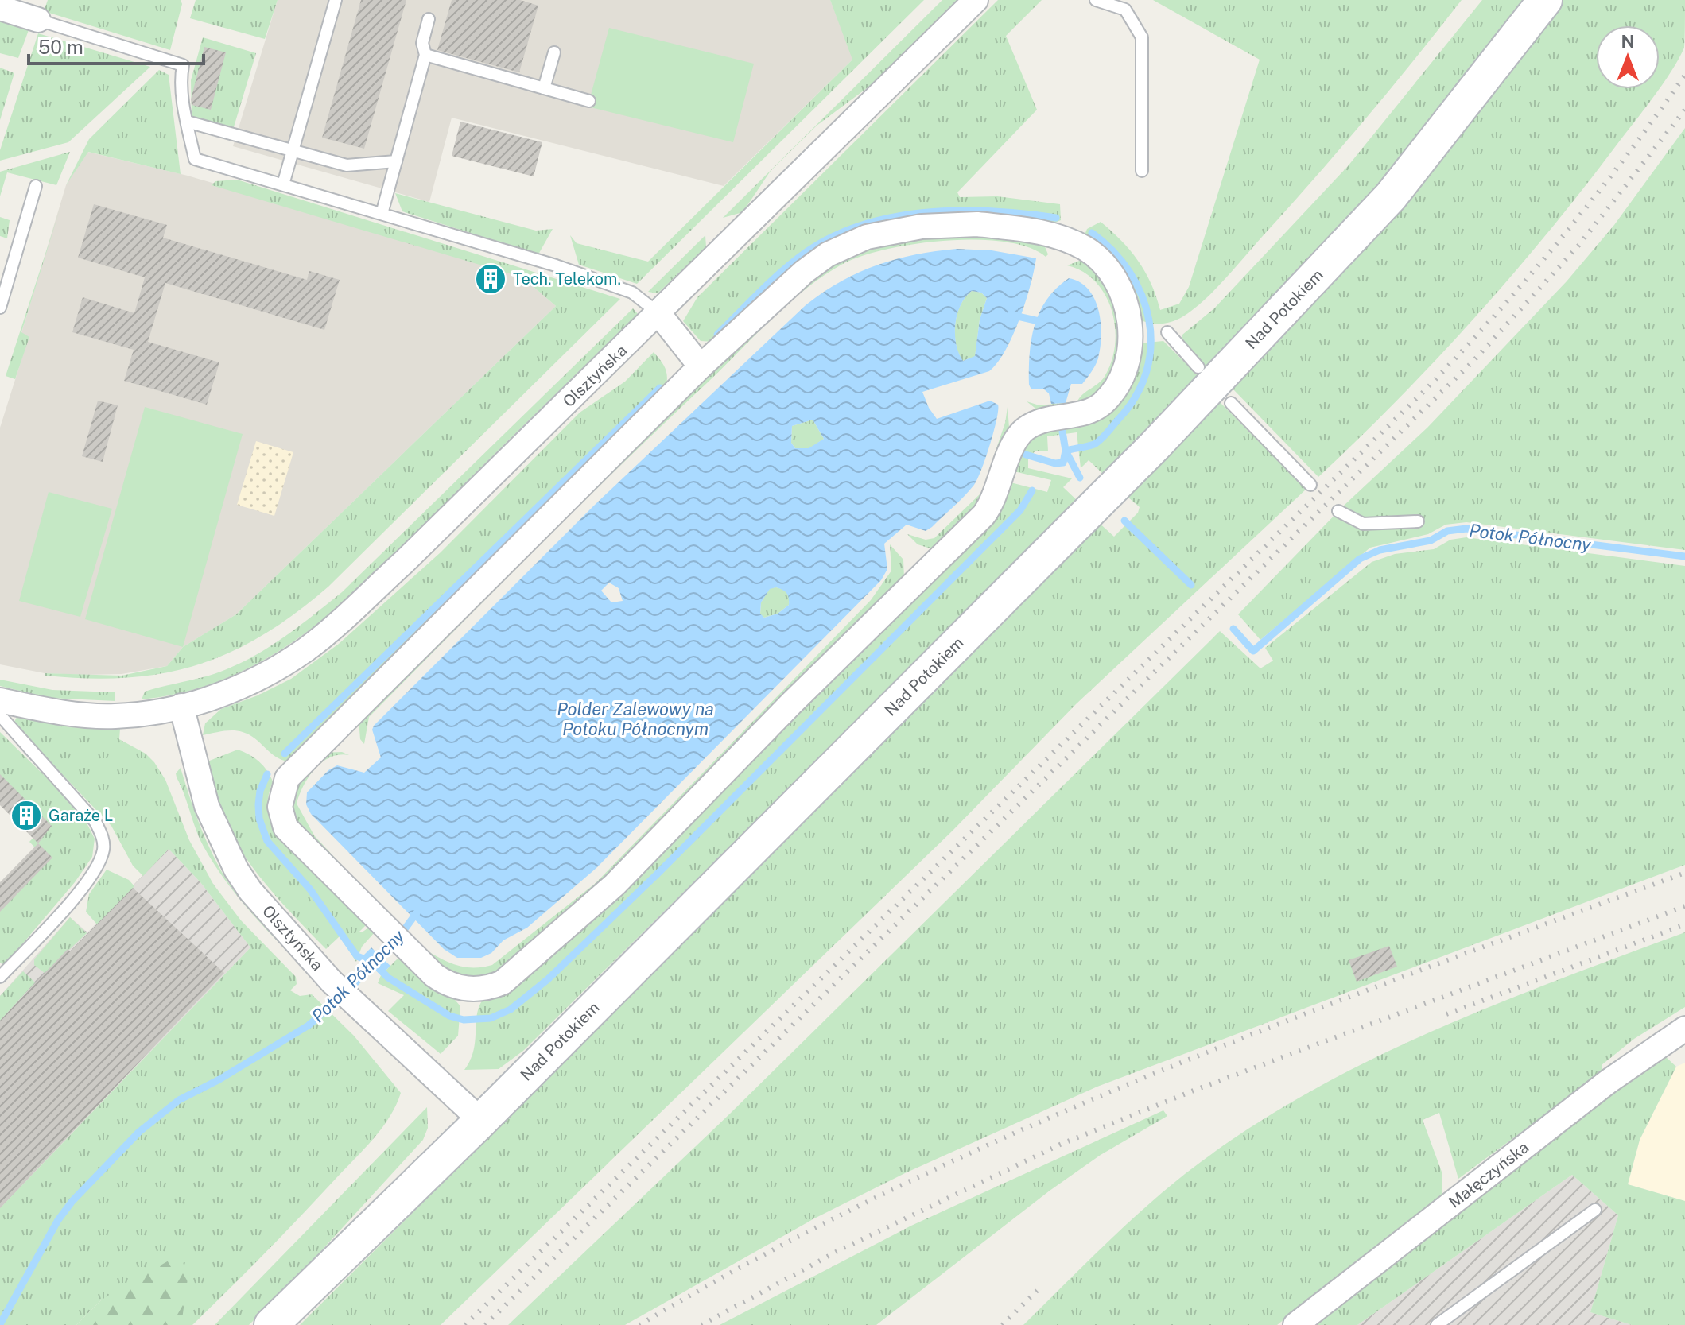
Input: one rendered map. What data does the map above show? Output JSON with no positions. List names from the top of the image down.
{
  "streets": {
    "main road": ["Nad Potokiem"],
    "street": ["Olsztyńska", "Małęczyńska"]
  },
  "crossings": [
    ["Nad Potokiem", "Olsztyńska"]
  ],
  "water": ["Potok Północny", "Polder Zalewowy na Potoku Północnym"],
  "places": {
    "building": ["Tech. Telekom.", "Garaże L"]
  },
  "scale_bar": "50 m",
  "north": "top"
}
